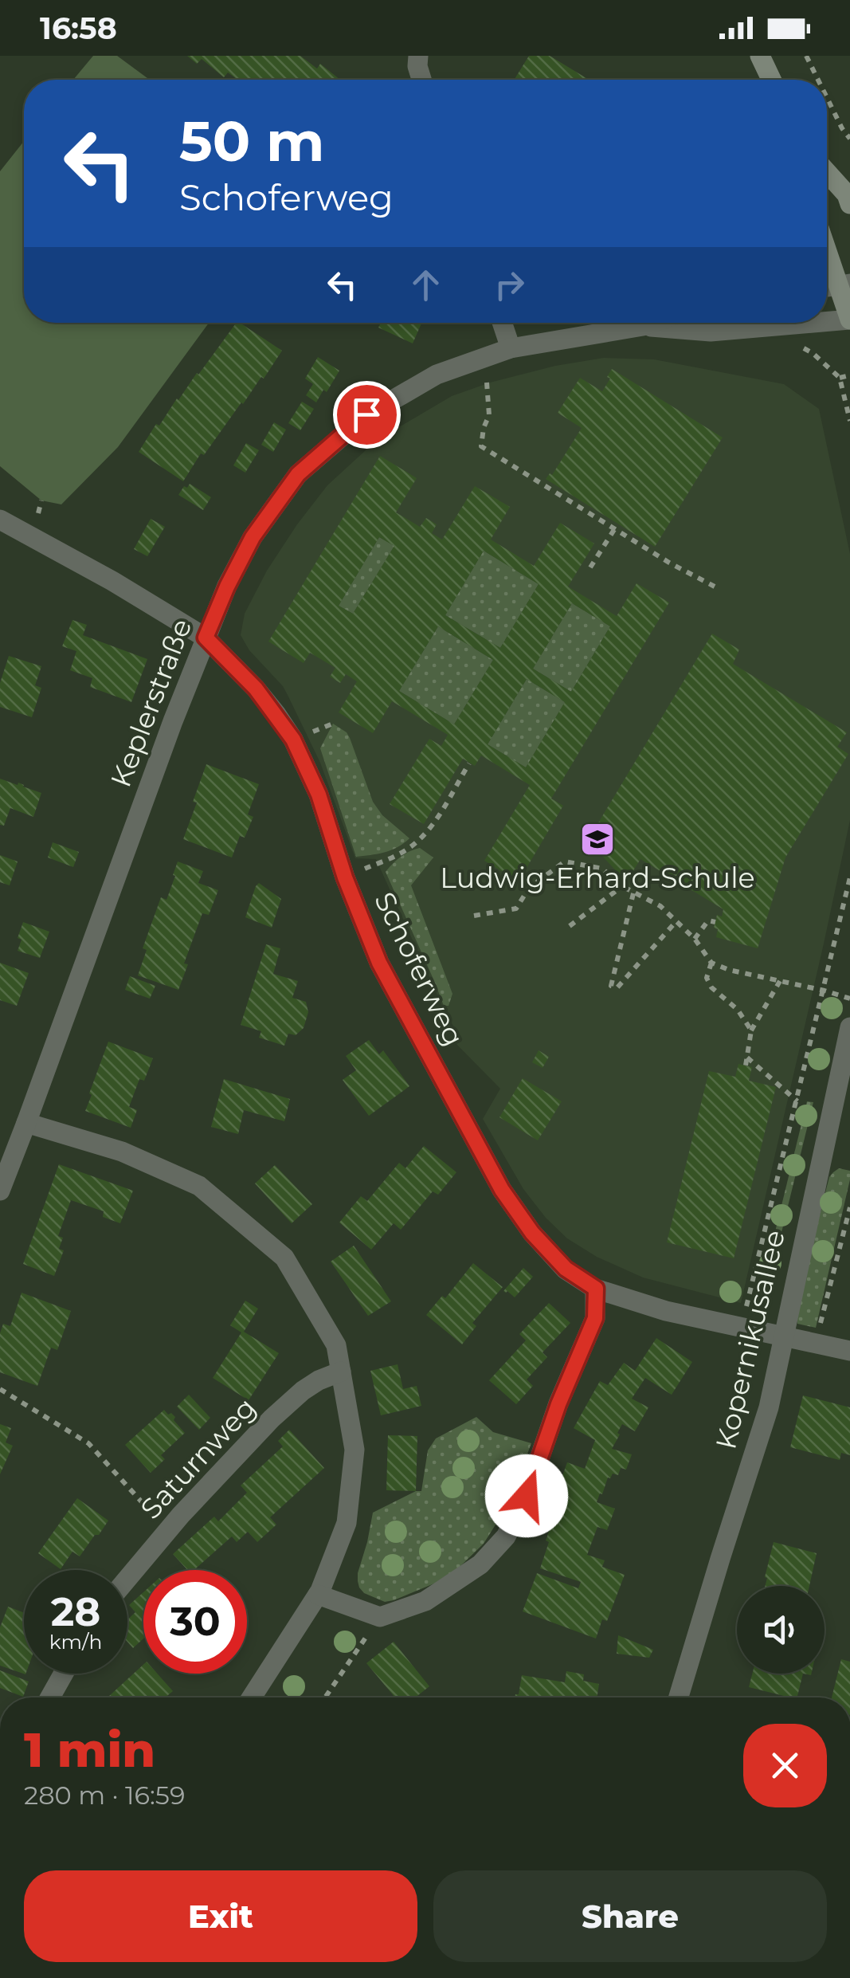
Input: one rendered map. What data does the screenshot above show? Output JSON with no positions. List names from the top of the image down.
{
  "streets": {
    "street": [
      "Keplerstraße",
      "Schoferweg",
      "Kopernikusallee",
      "Saturnweg"
    ]
  },
  "crossings": [
    ["Keplerstraße", "Schoferweg"],
    ["Schoferweg", "Kopernikusallee"]
  ],
  "places": {
    "school or university": ["Ludwig-Erhard-Schule"]
  },
  "page": {
    "status": "16:58",
    "turn": ["50 m", "Schoferweg"],
    "speed": "28 km/h",
    "limit": "30",
    "heading": ["1 min", "280 m · 16:59"],
    "buttons": ["Exit", "Share"]
  }
}
